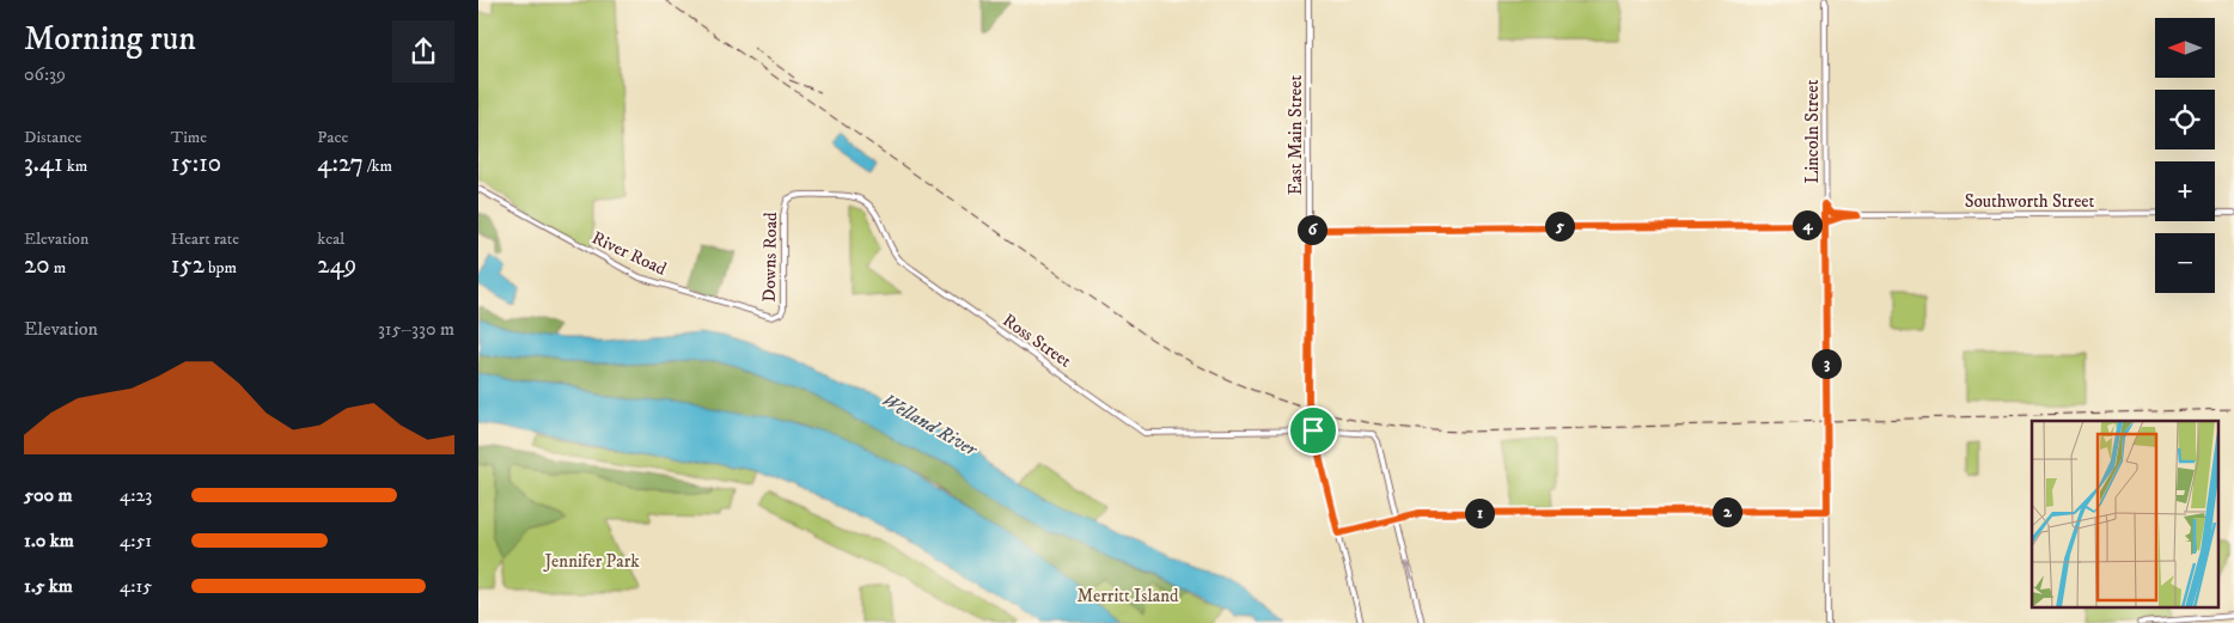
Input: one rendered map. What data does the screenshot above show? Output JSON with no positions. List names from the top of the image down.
{
  "streets": {
    "main road": [
      "Lincoln Street",
      "East Main Street",
      "Southworth Street",
      "River Road",
      "Downs Road",
      "Ross Street"
    ]
  },
  "crossings": [
    ["Lincoln Street", "Southworth Street"],
    ["East Main Street", "Southworth Street"],
    ["East Main Street", "Ross Street"],
    ["River Road", "Downs Road"],
    ["Downs Road", "Ross Street"]
  ],
  "water": ["Welland River"],
  "parks": ["Jennifer Park", "Merritt Island"],
  "north": "left",
  "page": {
    "heading": ["Morning run", "06:39"],
    "map_buttons": ["+", "−"],
    "stats": [
      ["Distance", "3.41 km"],
      ["Time", "15:10"],
      ["Pace", "4:27 /km"],
      ["Elevation", "20 m"],
      ["Heart rate", "152 bpm"],
      ["kcal", "249"]
    ],
    "pins": [
      "4",
      "5",
      "6",
      "3",
      "2",
      "1"
    ],
    "chart": ["Elevation", "315–330 m"],
    "list": [
      {
        "name": "500 m",
        "note": "4:23"
      },
      {
        "name": "1.0 km",
        "note": "4:51"
      },
      {
        "name": "1.5 km",
        "note": "4:15"
      }
    ]
  }
}
